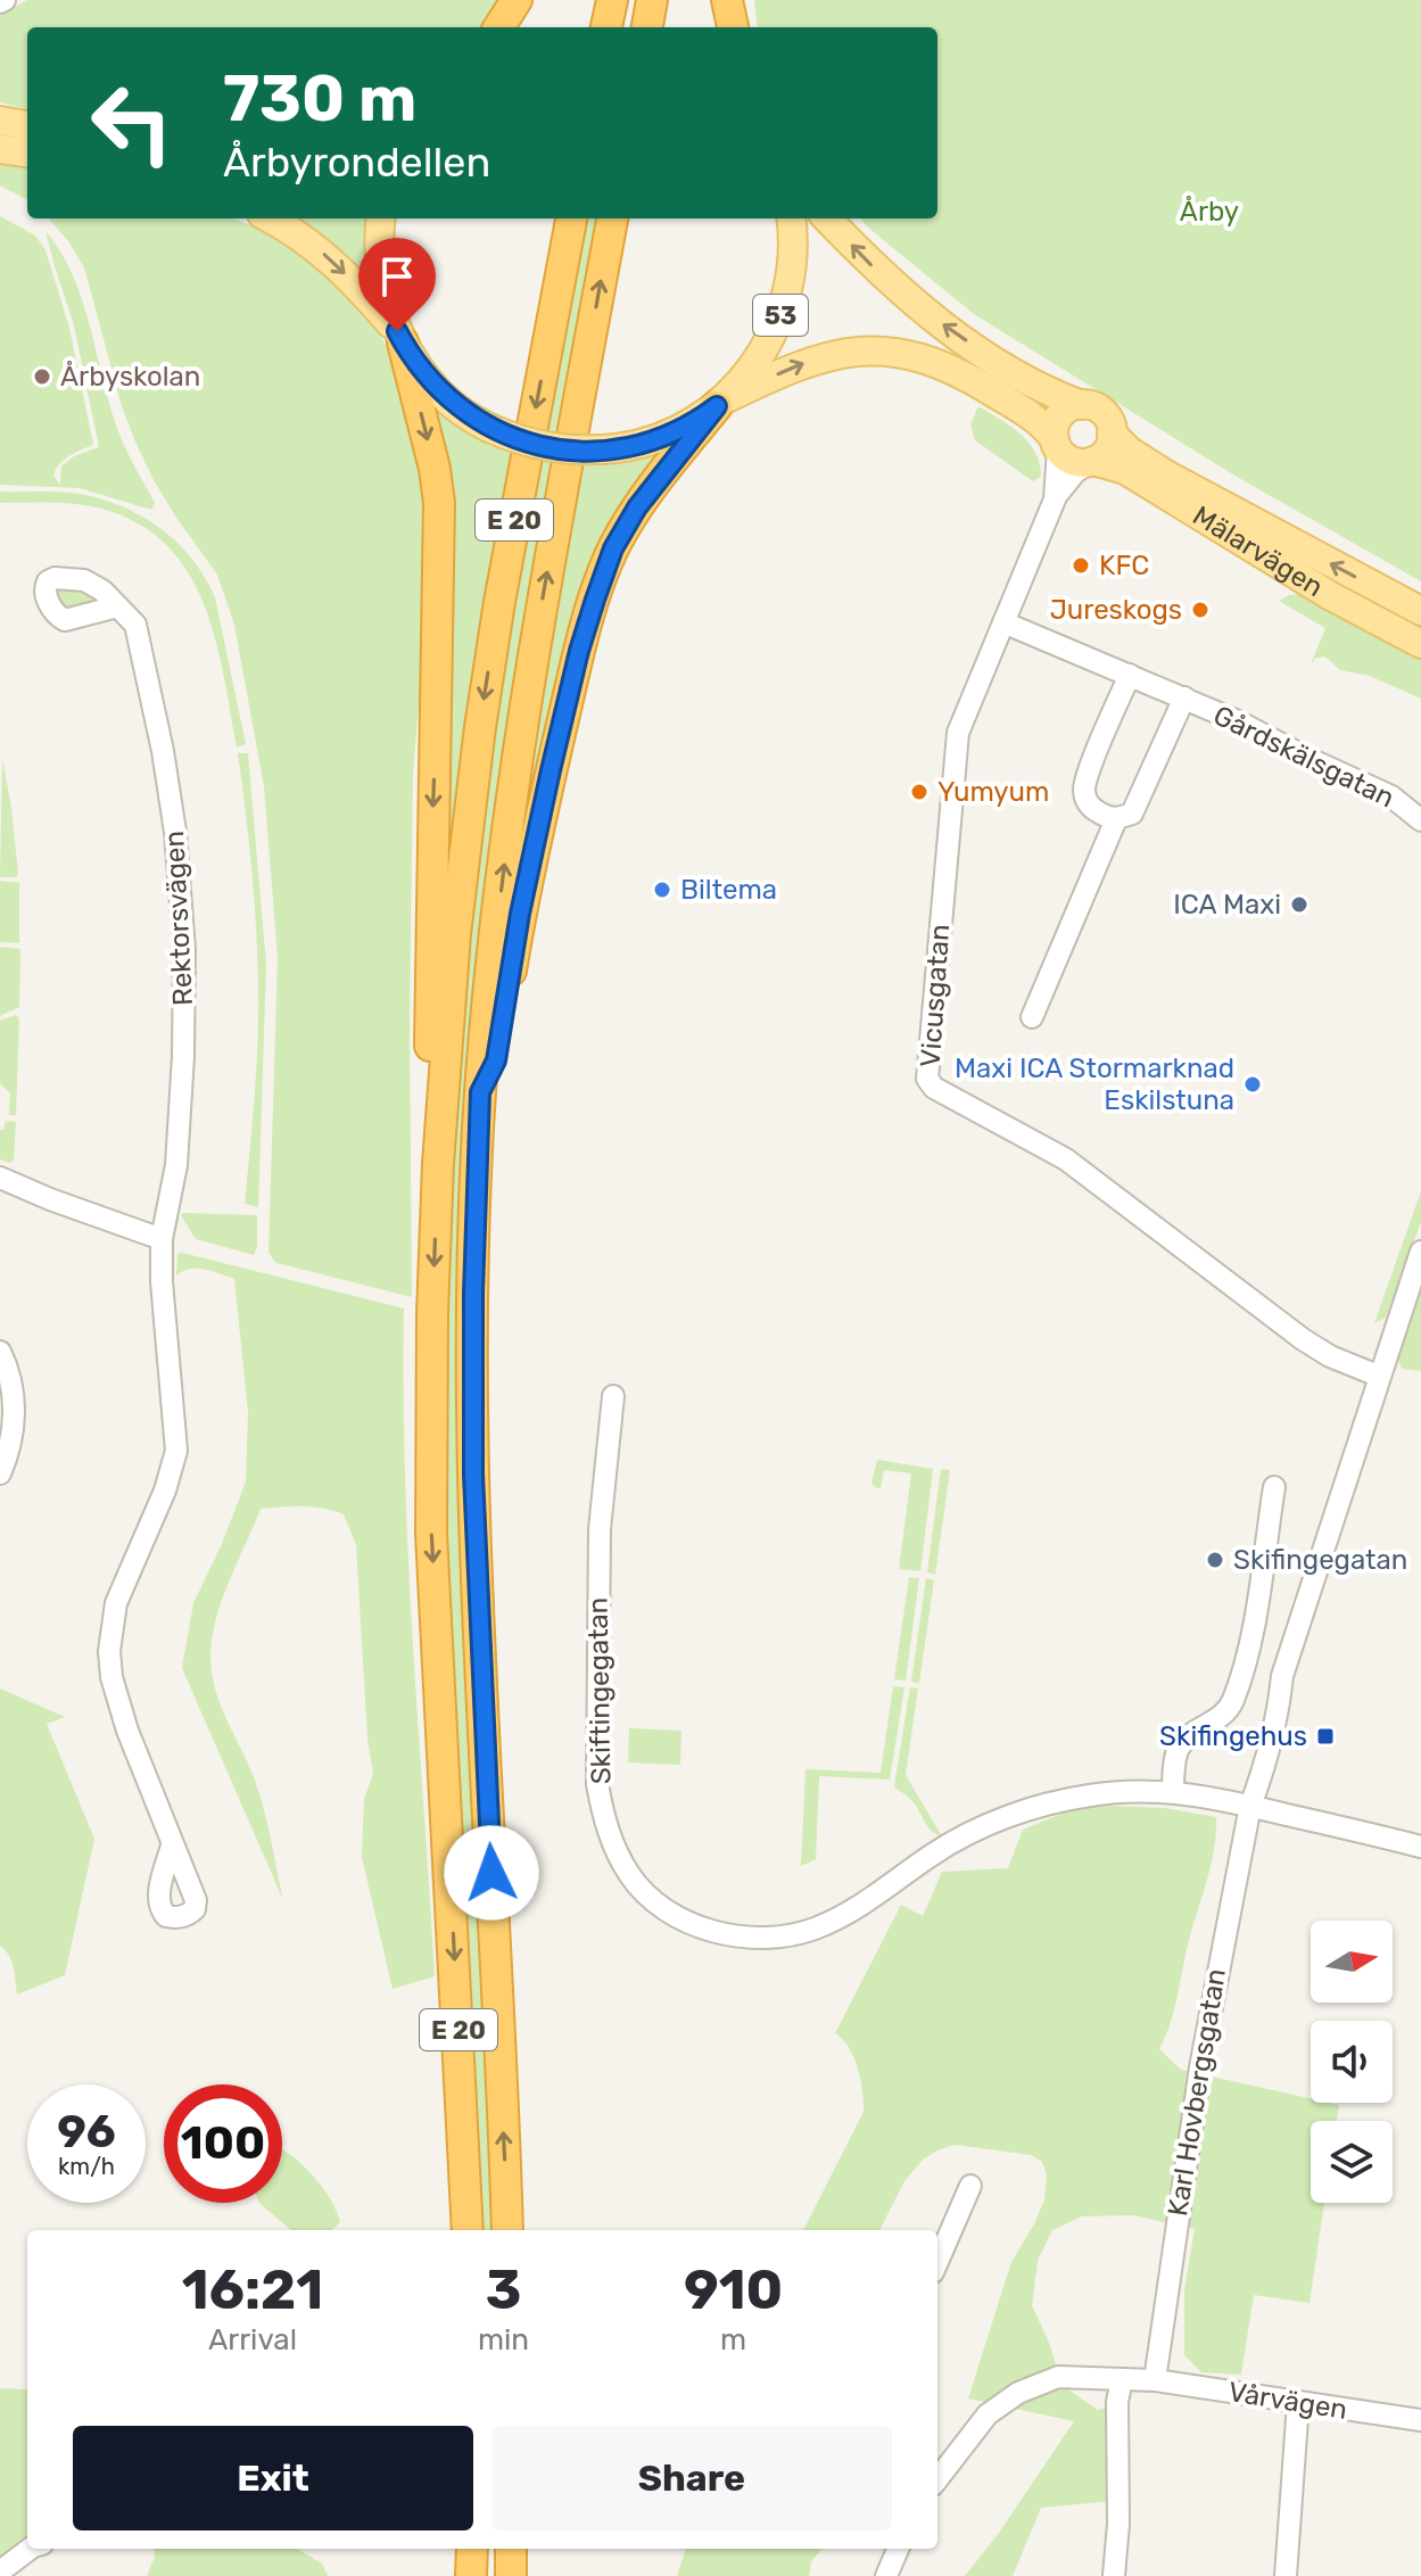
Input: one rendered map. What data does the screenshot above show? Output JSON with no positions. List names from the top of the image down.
{
  "streets": {
    "highway": ["E 20"],
    "main road": ["53", "Mälarvägen"],
    "street": [
      "Gårdskälsgatan",
      "Rektorsvägen",
      "Vicusgatan",
      "Skiftingegatan",
      "Karl Hovbergsgatan",
      "Vårvägen"
    ]
  },
  "crossings": [
    ["53", "E 20"],
    ["Mälarvägen", "Vicusgatan"],
    ["Gårdskälsgatan", "Vicusgatan"],
    ["Vicusgatan", "Karl Hovbergsgatan"],
    ["Skiftingegatan", "Karl Hovbergsgatan"],
    ["Karl Hovbergsgatan", "Vårvägen"]
  ],
  "parks": ["Årby"],
  "places": {
    "other": [
      "Årbyskolan",
      "KFC",
      "Jureskogs",
      "Yumyum",
      "Biltema",
      "ICA Maxi",
      "Maxi ICA Stormarknad Eskilstuna",
      "Skifingegatan"
    ],
    "transit": ["Skifingehus"]
  },
  "north": "right",
  "page": {
    "turn": ["730 m", "Årbyrondellen"],
    "speed": "96 km/h",
    "limit": "100",
    "eta": [
      "16:21",
      "Arrival",
      "3",
      "min",
      "910",
      "m"
    ],
    "buttons": ["Exit", "Share"]
  }
}
